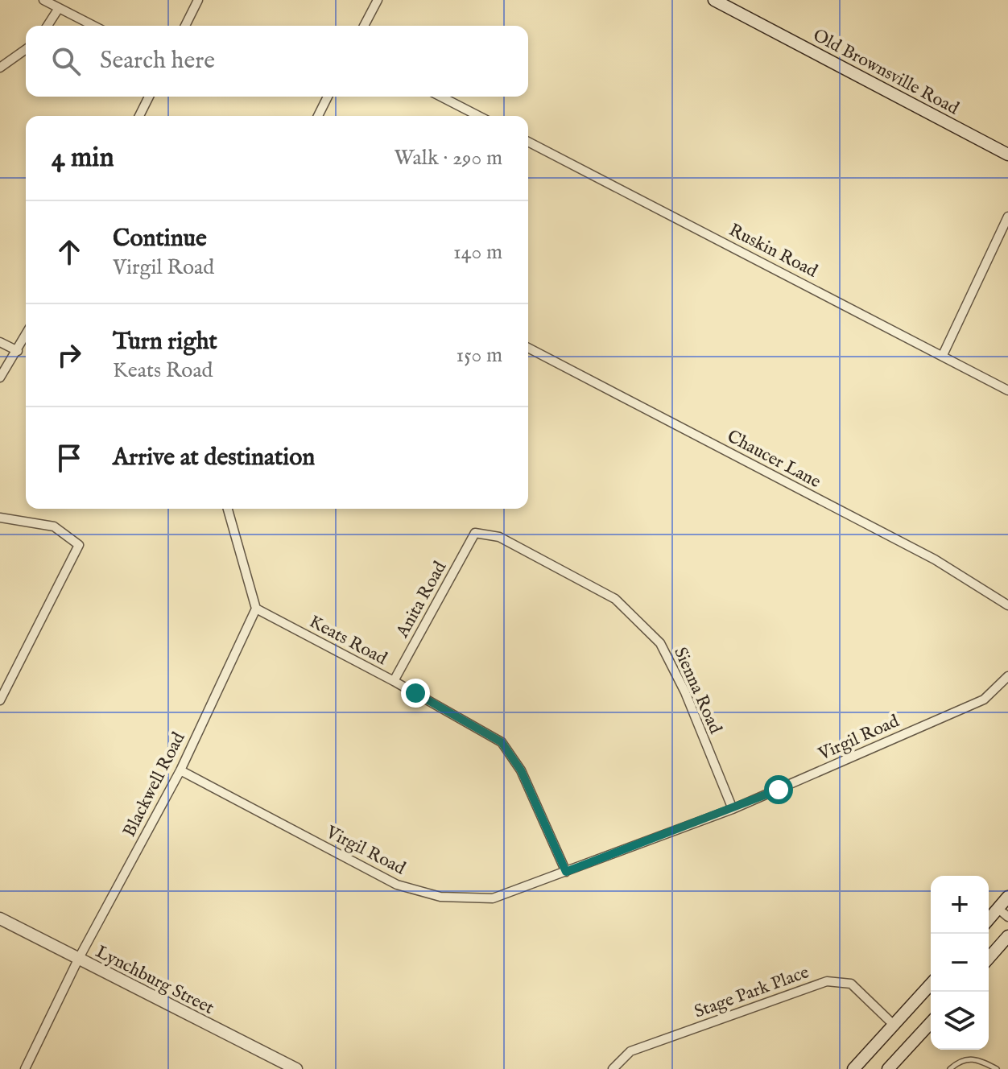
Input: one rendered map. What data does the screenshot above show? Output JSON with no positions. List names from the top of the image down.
{
  "streets": {
    "main road": ["Old Brownsville Road", "Lynchburg Street"],
    "street": [
      "Ruskin Road",
      "Chaucer Lane",
      "Anita Road",
      "Keats Road",
      "Sienna Road",
      "Virgil Road",
      "Blackwell Road",
      "Stage Park Place"
    ]
  },
  "crossings": [
    ["Anita Road", "Keats Road"],
    ["Anita Road", "Sienna Road"],
    ["Keats Road", "Virgil Road"],
    ["Keats Road", "Blackwell Road"],
    ["Sienna Road", "Virgil Road"],
    ["Virgil Road", "Blackwell Road"],
    ["Blackwell Road", "Lynchburg Street"]
  ],
  "page": {
    "search": "Search here",
    "heading": ["4 min", "Walk · 290 m"],
    "list": [
      ["Continue", "Virgil Road", "140 m"],
      ["Turn right", "Keats Road", "150 m"],
      "Arrive at destination"
    ],
    "map_buttons": ["+", "−"]
  }
}
